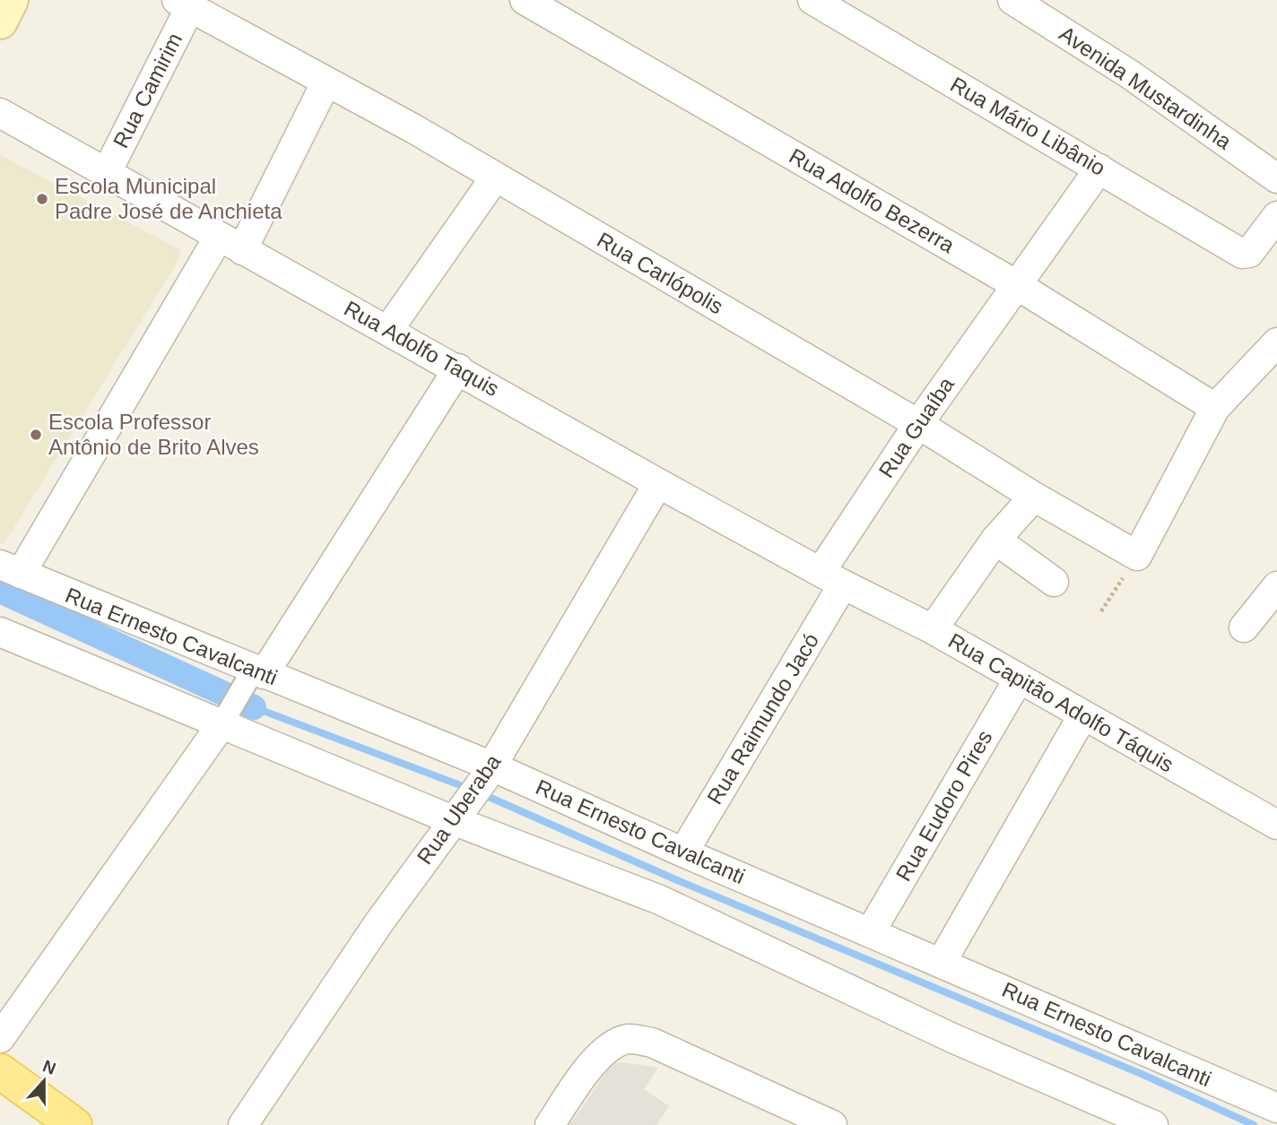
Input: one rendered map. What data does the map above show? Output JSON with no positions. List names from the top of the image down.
{
  "streets": {
    "street": [
      "Avenida Mustardinha",
      "Rua Camirim",
      "Rua Mário Libânio",
      "Rua Adolfo Bezerra",
      "Rua Carlópolis",
      "Rua Adolfo Taquis",
      "Rua Guaíba",
      "Rua Ernesto Cavalcanti",
      "Rua Capitão Adolfo Táquis",
      "Rua Raimundo Jacó",
      "Rua Eudoro Pires",
      "Rua Uberaba"
    ]
  },
  "crossings": [
    ["Rua Camirim", "Rua Carlópolis"],
    ["Rua Camirim", "Rua Adolfo Taquis"],
    ["Rua Mário Libânio", "Rua Guaíba"],
    ["Rua Adolfo Bezerra", "Rua Guaíba"],
    ["Rua Carlópolis", "Rua Guaíba"],
    ["Rua Adolfo Taquis", "Rua Guaíba"],
    ["Rua Adolfo Taquis", "Rua Capitão Adolfo Táquis"],
    ["Rua Adolfo Taquis", "Rua Raimundo Jacó"],
    ["Rua Adolfo Taquis", "Rua Uberaba"],
    ["Rua Guaíba", "Rua Capitão Adolfo Táquis"],
    ["Rua Guaíba", "Rua Raimundo Jacó"],
    ["Rua Ernesto Cavalcanti", "Rua Raimundo Jacó"],
    ["Rua Ernesto Cavalcanti", "Rua Eudoro Pires"],
    ["Rua Ernesto Cavalcanti", "Rua Uberaba"],
    ["Rua Capitão Adolfo Táquis", "Rua Raimundo Jacó"],
    ["Rua Capitão Adolfo Táquis", "Rua Eudoro Pires"]
  ],
  "places": ["Escola Municipal Padre José de Anchieta", "Escola Professor Antônio de Brito Alves"],
  "north": "top"
}
